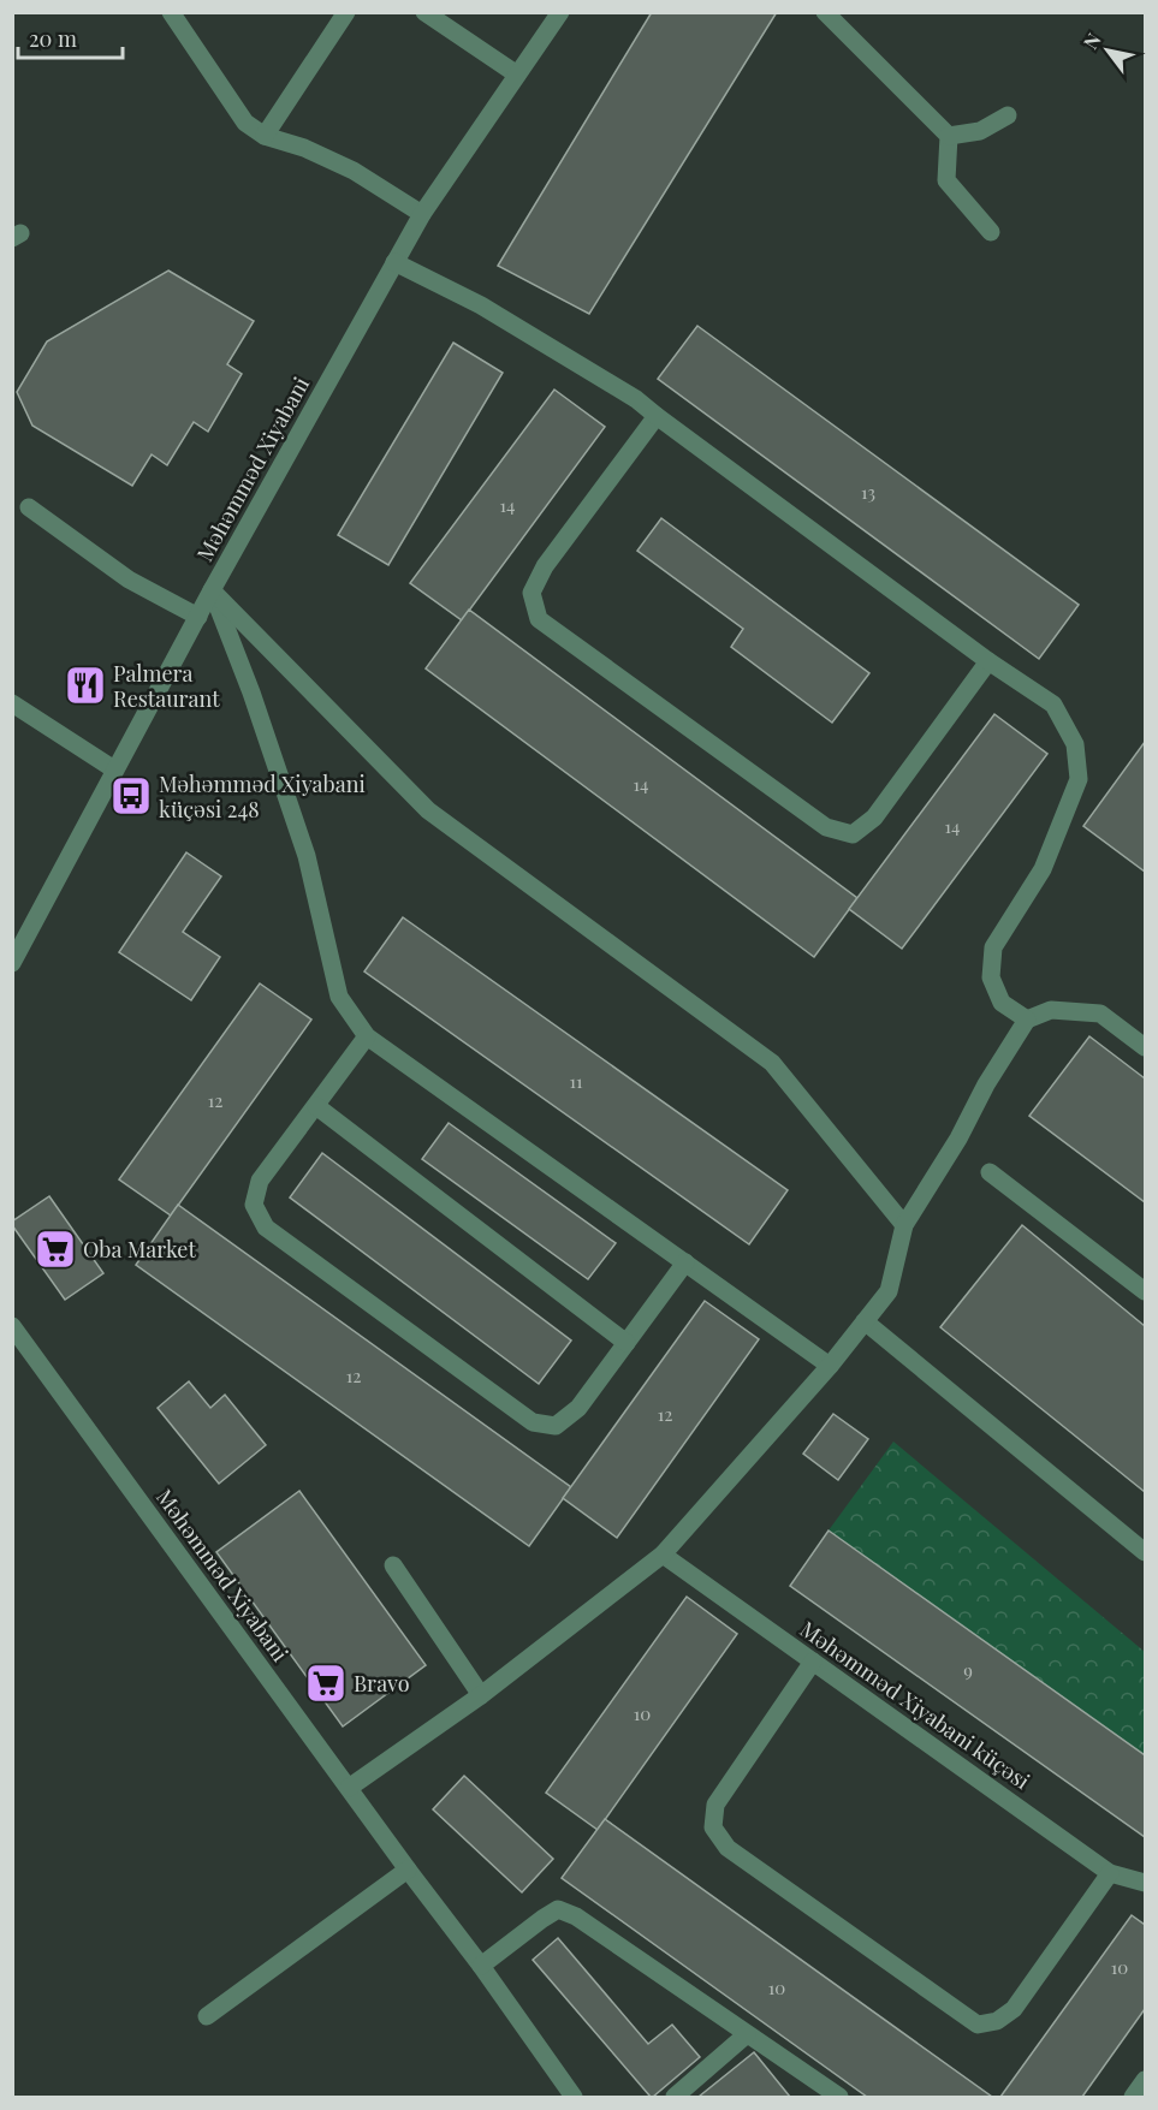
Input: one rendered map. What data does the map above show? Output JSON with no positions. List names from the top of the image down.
{
  "streets": {
    "street": ["Məhəmməd Xiyabani", "Məhəmməd Xiyabani küçəsi"]
  },
  "places": {
    "restaurant": ["Palmera Restaurant"],
    "bus stop": ["Məhəmməd Xiyabani küçəsi 248"],
    "supermarket": ["Oba Market", "Bravo"]
  },
  "house_numbers": [
    "13",
    "14",
    "14",
    "14",
    "11",
    "12",
    "12",
    "12",
    "9",
    "10",
    "10",
    "10"
  ],
  "scale_bar": "20 m",
  "north": "top left"
}
